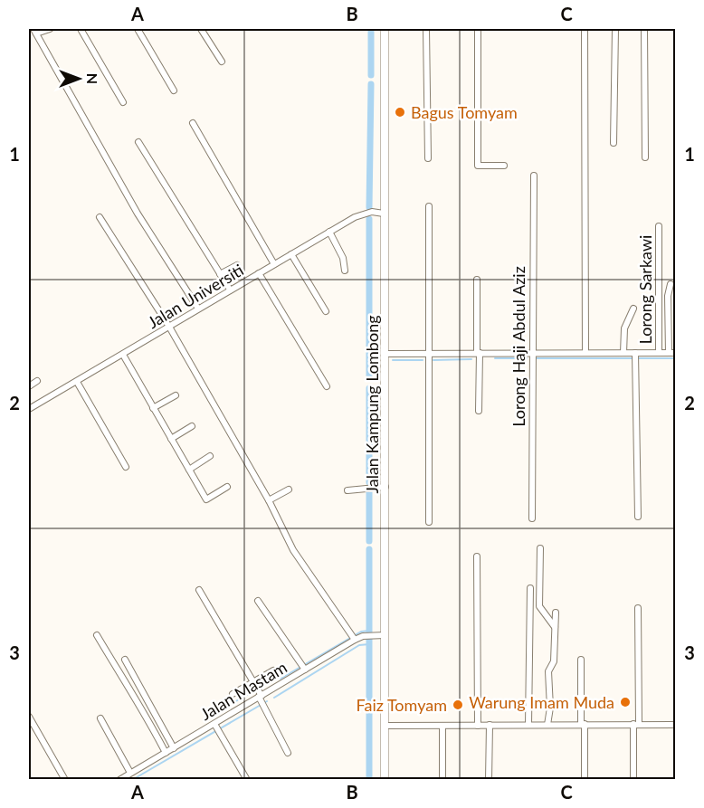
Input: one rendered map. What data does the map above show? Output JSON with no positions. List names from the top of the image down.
{
  "streets": {
    "street": [
      "Lorong Sarkawi",
      "Jalan Universiti",
      "Lorong Haji Abdul Aziz",
      "Jalan Kampung Lombong",
      "Jalan Mastam"
    ]
  },
  "crossings": [
    ["Jalan Universiti", "Jalan Kampung Lombong"],
    ["Jalan Kampung Lombong", "Jalan Mastam"]
  ],
  "places": ["Bagus Tomyam", "Warung Imam Muda", "Faiz Tomyam"],
  "north": "right",
  "grid": {
    "columns": ["A", "B", "C"],
    "rows": ["1", "2", "3"]
  }
}
